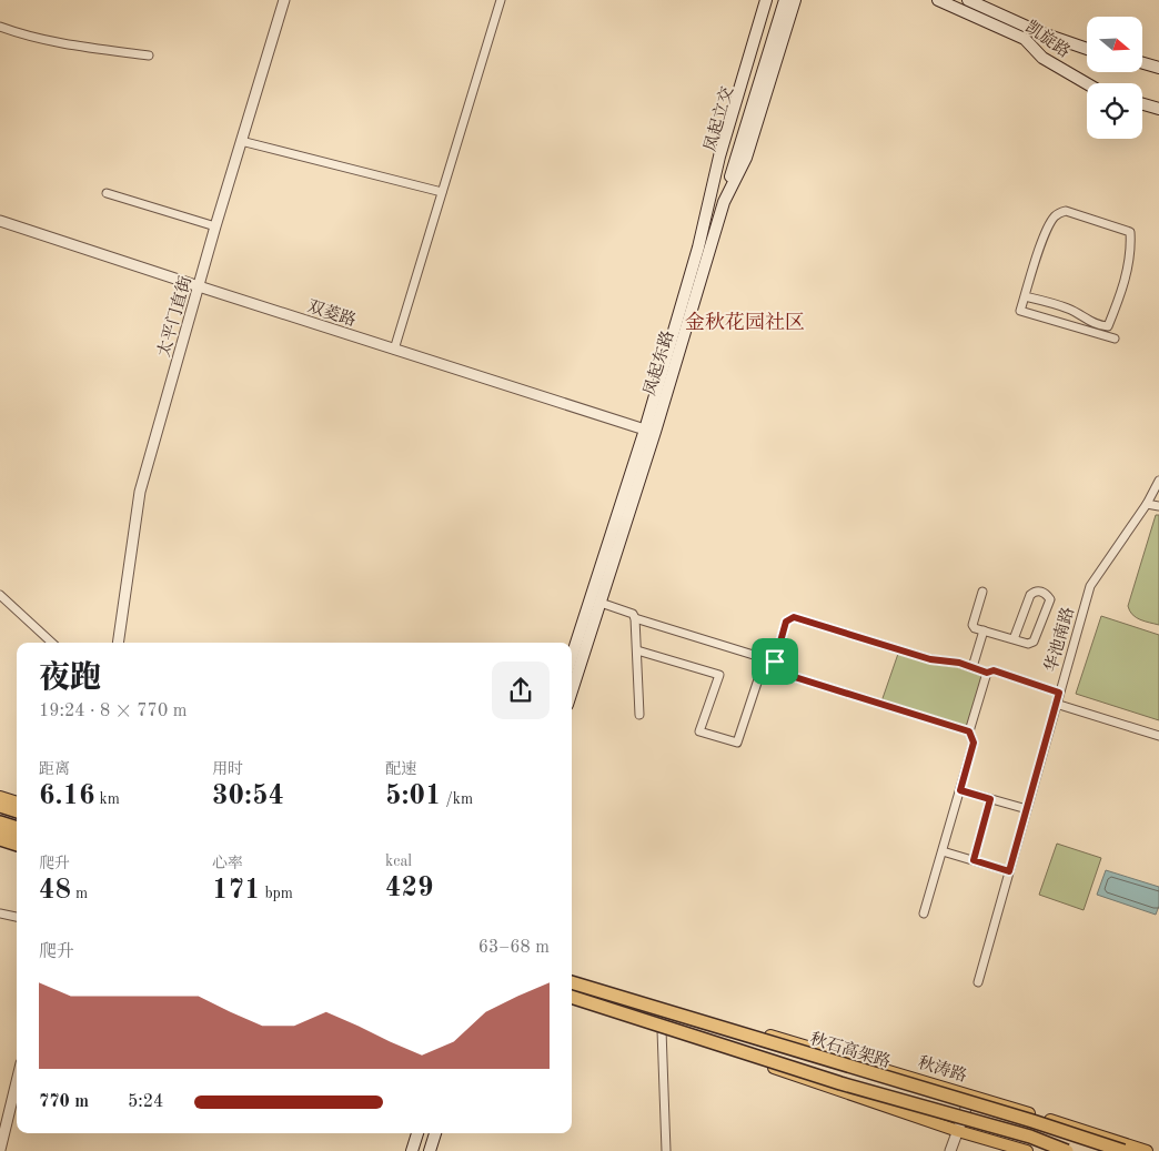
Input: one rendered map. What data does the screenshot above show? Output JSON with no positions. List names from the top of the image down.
{
  "streets": {
    "highway": ["秋石高架路"],
    "main road": [
      "凯旋路",
      "凤起立交",
      "凤起东路",
      "秋涛路"
    ],
    "street": ["双菱路", "太平门直街", "华池南路"]
  },
  "crossings": [
    ["凤起立交", "凤起东路"],
    ["双菱路", "太平门直街"],
    ["双菱路", "凤起东路"]
  ],
  "districts": ["金秋花园社区"],
  "north": "right",
  "page": {
    "heading": ["夜跑", "19:24 · 8 × 770 m"],
    "stats": [
      ["距离", "6.16 km"],
      ["用时", "30:54"],
      ["配速", "5:01 /km"],
      ["爬升", "48 m"],
      ["心率", "171 bpm"],
      ["kcal", "429"]
    ],
    "chart": ["爬升", "63–68 m"],
    "list": [
      {
        "name": "770 m",
        "note": "5:24"
      }
    ]
  }
}
